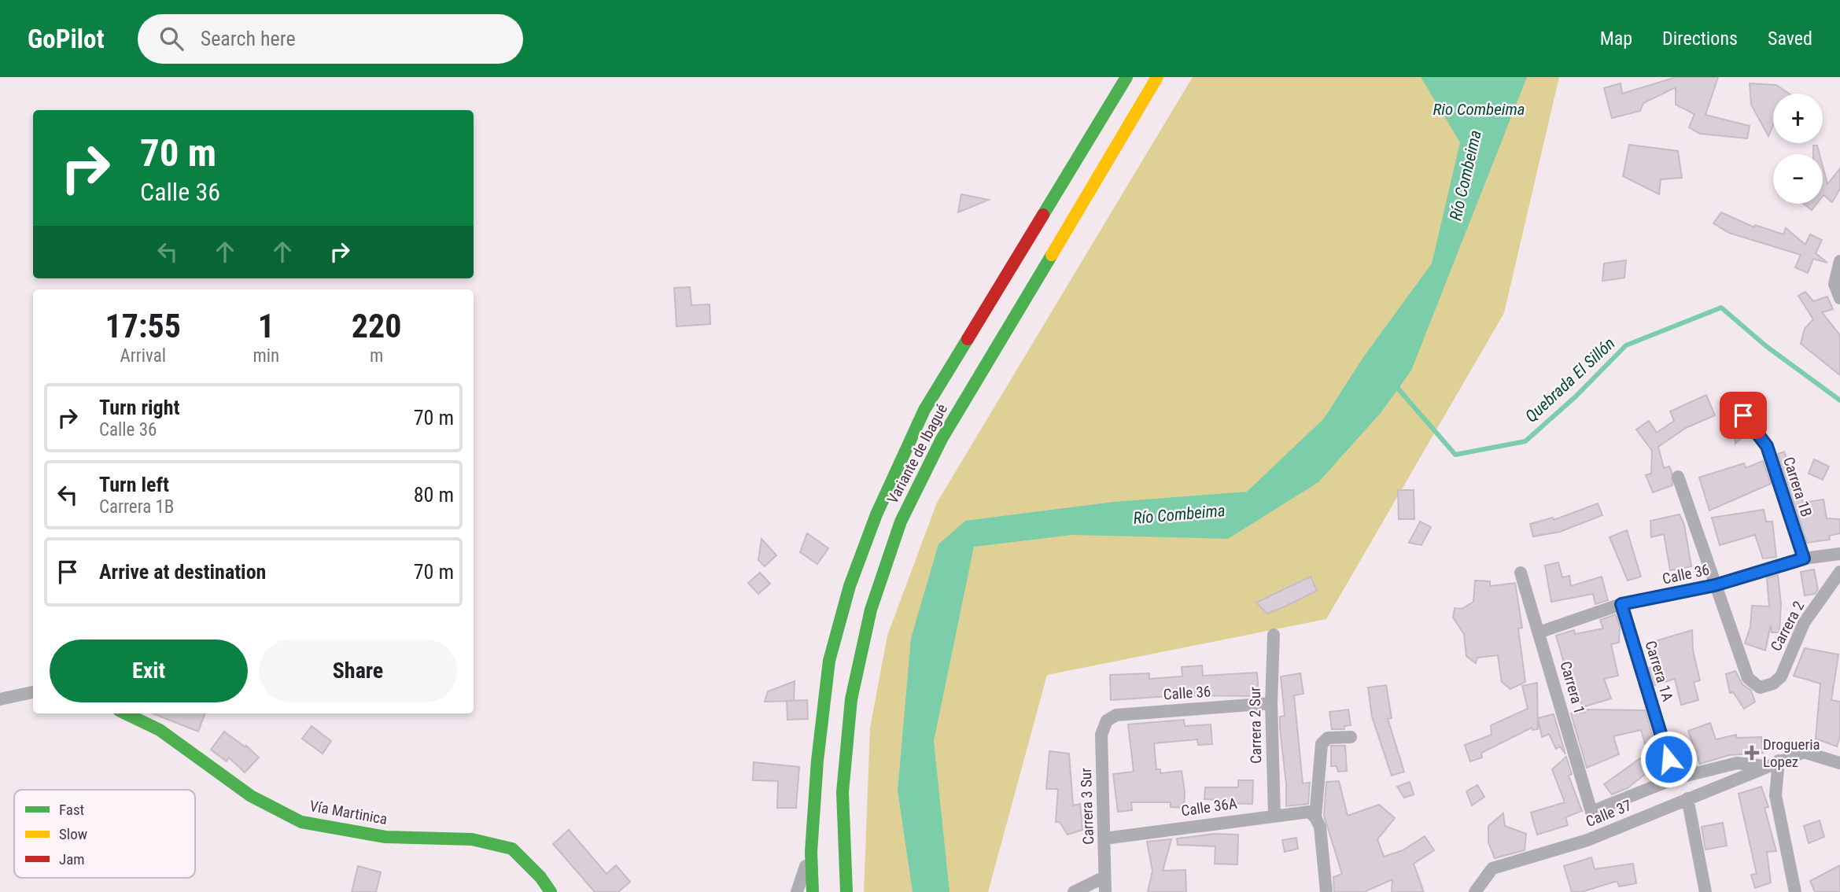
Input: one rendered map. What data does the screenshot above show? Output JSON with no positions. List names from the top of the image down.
{
  "streets": {
    "main road": ["Variante de Ibagué", "Vía Martinica"],
    "street": [
      "Carrera 1B",
      "Calle 36",
      "Carrera 2",
      "Carrera 1A",
      "Carrera 1",
      "Carrera 2 Sur",
      "Carrera 3 Sur",
      "Calle 36A",
      "Calle 37"
    ]
  },
  "crossings": [
    ["Carrera 1B", "Calle 36"],
    ["Calle 36", "Carrera 2"],
    ["Calle 36", "Carrera 1A"],
    ["Calle 36", "Carrera 1"],
    ["Calle 36", "Carrera 2 Sur"],
    ["Calle 36", "Carrera 3 Sur"],
    ["Carrera 1A", "Calle 37"],
    ["Carrera 1", "Calle 37"],
    ["Carrera 2 Sur", "Calle 36A"],
    ["Carrera 3 Sur", "Calle 36A"]
  ],
  "water": ["Rio Combeima", "Río Combeima", "Quebrada El Sillón"],
  "places": {
    "health": ["Drogueria Lopez"]
  },
  "legend": ["Fast", "Slow", "Jam"],
  "page": {
    "header": "GoPilot",
    "search": "Search here",
    "nav": ["Map", "Directions", "Saved"],
    "map_buttons": ["+", "−"],
    "turn": ["70 m", "Calle 36"],
    "eta": [
      "17:55",
      "Arrival",
      "1",
      "min",
      "220",
      "m"
    ],
    "list": [
      {
        "name": "Turn right",
        "note": "Calle 36",
        "value": "70 m"
      },
      {
        "name": "Turn left",
        "note": "Carrera 1B",
        "value": "80 m"
      },
      {
        "name": "Arrive at destination",
        "value": "70 m"
      }
    ],
    "buttons": ["Exit", "Share"]
  }
}
